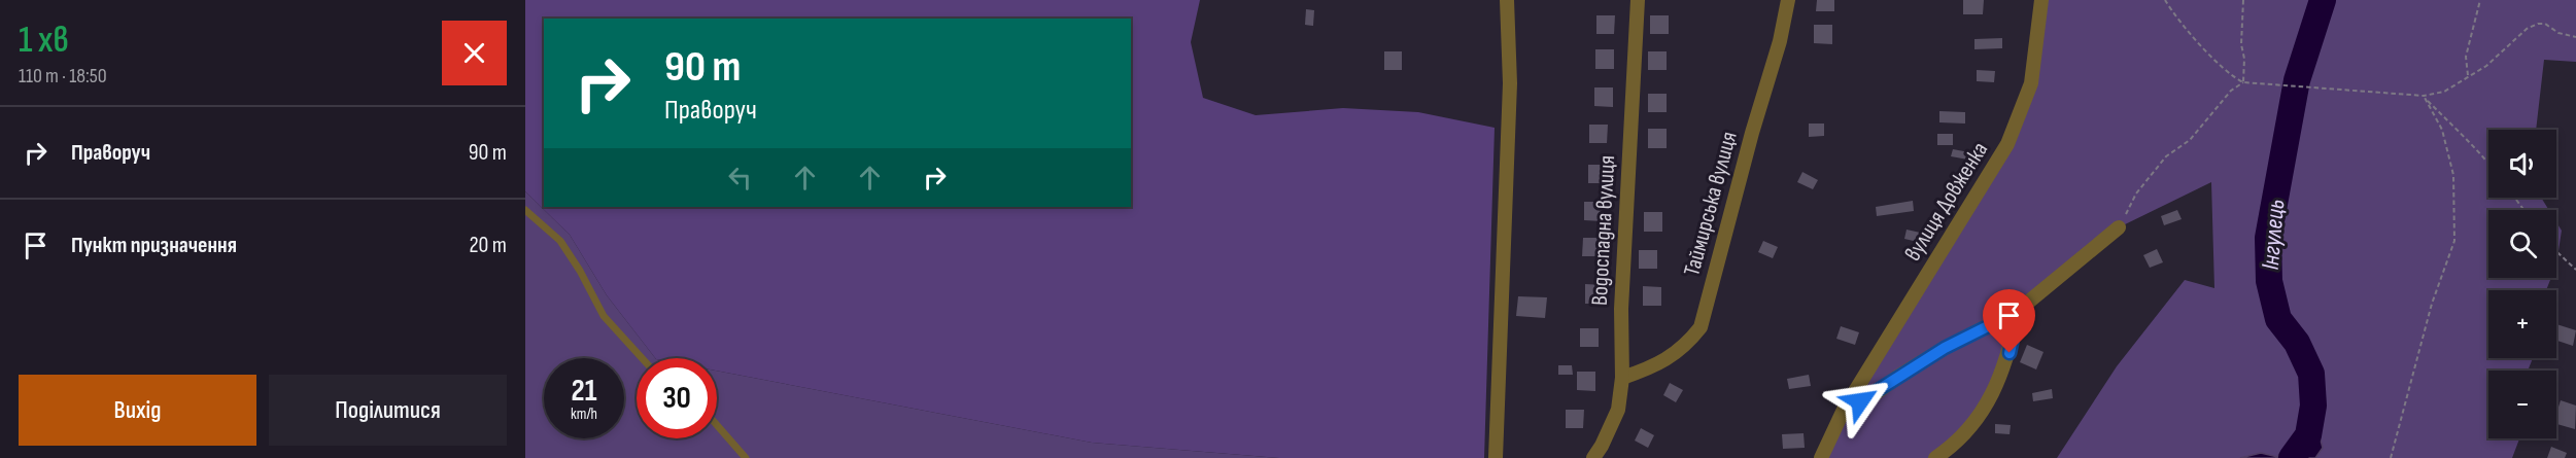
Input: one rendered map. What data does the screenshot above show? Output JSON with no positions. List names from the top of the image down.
{
  "streets": {
    "street": ["вулиця Довженка", "Таймирська вулиця", "Водоспадна вулиця"]
  },
  "crossings": [
    ["Таймирська вулиця", "Водоспадна вулиця"]
  ],
  "water": ["Інгулець"],
  "page": {
    "heading": ["1 хв", "110 m · 18:50"],
    "turn": ["90 m", "Праворуч"],
    "list": [
      {
        "name": "Праворуч",
        "value": "90 m"
      },
      {
        "name": "Пункт призначення",
        "value": "20 m"
      }
    ],
    "map_buttons": ["+", "−"],
    "speed": "21 km/h",
    "limit": "30",
    "buttons": ["Вихід", "Поділитися"]
  }
}
